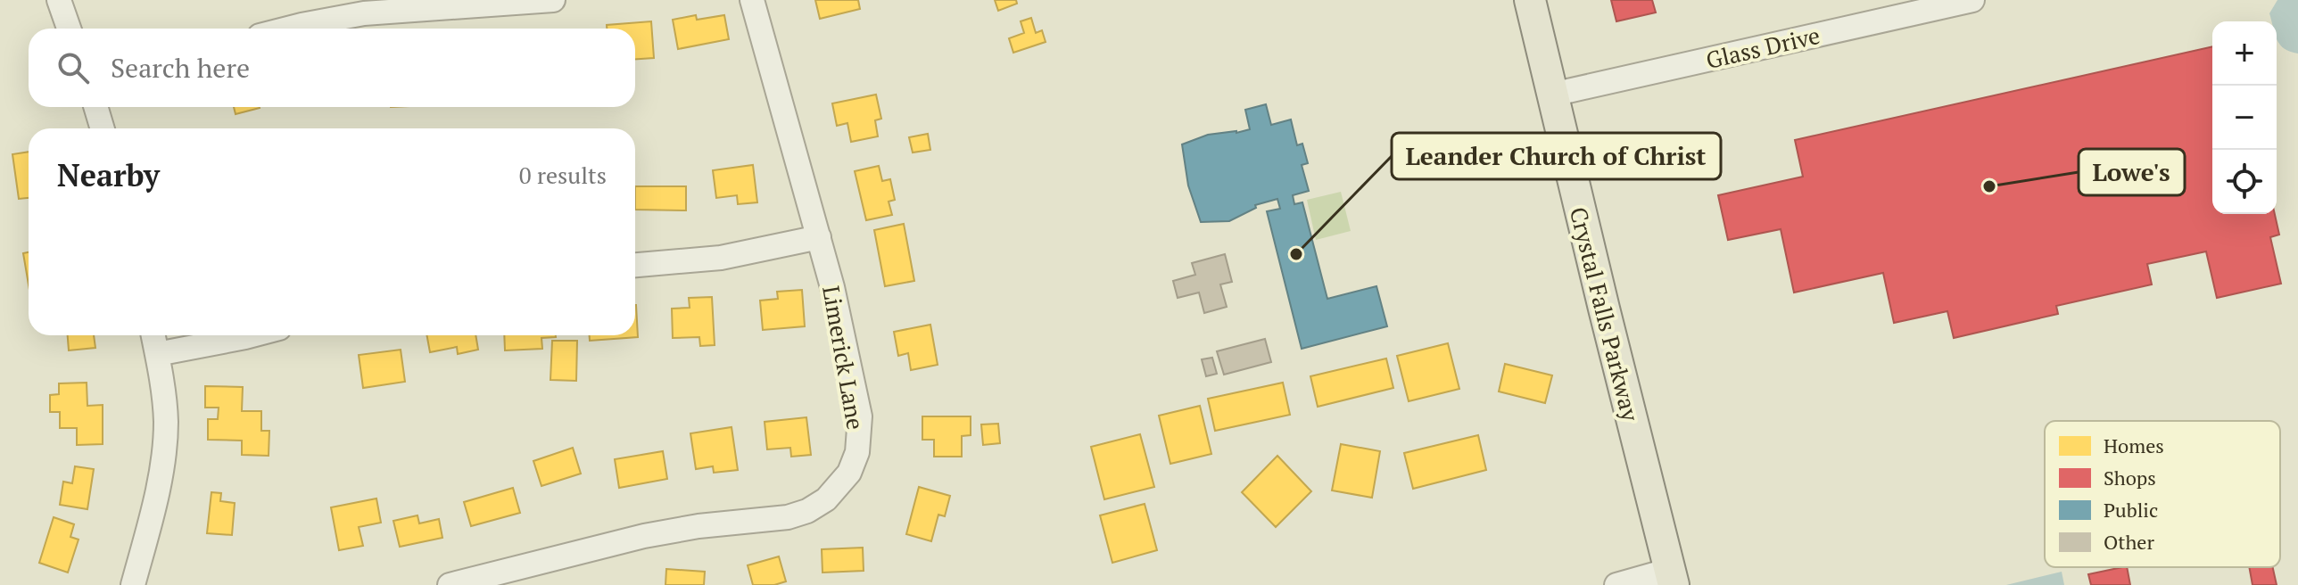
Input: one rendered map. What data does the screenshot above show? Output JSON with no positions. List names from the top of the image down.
{
  "streets": {
    "main road": ["Crystal Falls Parkway"],
    "street": ["Glass Drive", "Limerick Lane"]
  },
  "crossings": [
    ["Glass Drive", "Crystal Falls Parkway"]
  ],
  "places": ["Lowe's", "Leander Church of Christ"],
  "legend": [
    "Homes",
    "Shops",
    "Public",
    "Other"
  ],
  "page": {
    "map_buttons": ["+", "−"],
    "search": "Search here",
    "heading": ["Nearby", "0 results"]
  }
}
